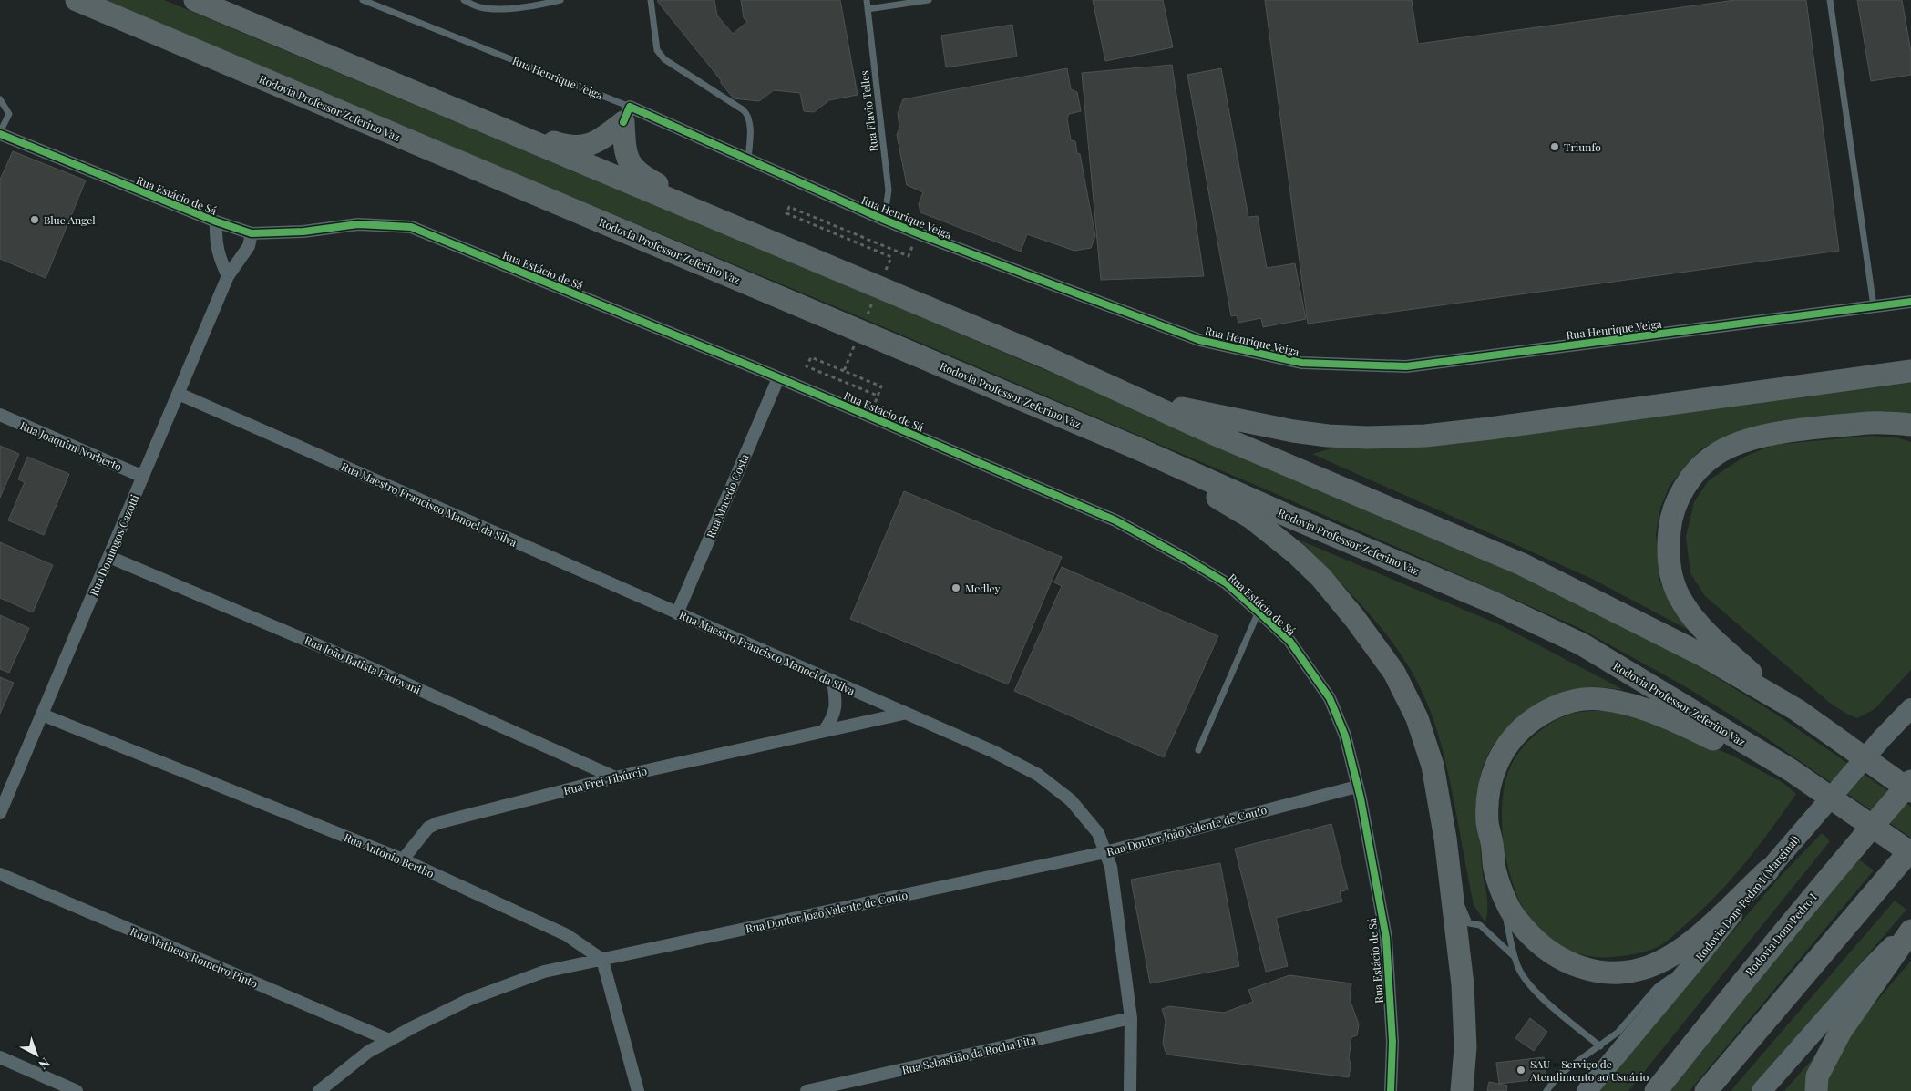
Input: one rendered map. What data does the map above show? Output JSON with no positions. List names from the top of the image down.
{
  "streets": {
    "highway": ["Rodovia Professor Zeferino Vaz", "Rodovia Dom Pedro I (Marginal)", "Rodovia Dom Pedro I"],
    "street": [
      "Rua Henrique Veiga",
      "Rua Estácio de Sá",
      "Rua Joaquim Norberto",
      "Rua Macedo Costa",
      "Rua Maestro Francisco Manoel da Silva",
      "Rua Domingos Cazotti",
      "Rua João Batista Padovani",
      "Rua Frei Tibúrcio",
      "Rua Doutor João Valente de Couto",
      "Rua Antônio Bertho",
      "Rua Matheus Romeiro Pinto",
      "Rua Sebastião da Rocha Pita"
    ],
    "lane": ["Rua Flavio Telles"]
  },
  "crossings": [
    ["Rua Henrique Veiga", "Rua Flavio Telles"],
    ["Rua Estácio de Sá", "Rua Macedo Costa"],
    ["Rua Estácio de Sá", "Rua Domingos Cazotti"],
    ["Rua Estácio de Sá", "Rua Doutor João Valente de Couto"],
    ["Rua Joaquim Norberto", "Rua Domingos Cazotti"],
    ["Rua Macedo Costa", "Rua Maestro Francisco Manoel da Silva"],
    ["Rua Maestro Francisco Manoel da Silva", "Rua Domingos Cazotti"],
    ["Rua Maestro Francisco Manoel da Silva", "Rua Frei Tibúrcio"],
    ["Rua Maestro Francisco Manoel da Silva", "Rua Doutor João Valente de Couto"],
    ["Rua Maestro Francisco Manoel da Silva", "Rua Sebastião da Rocha Pita"],
    ["Rua Domingos Cazotti", "Rua João Batista Padovani"],
    ["Rua Domingos Cazotti", "Rua Antônio Bertho"],
    ["Rua João Batista Padovani", "Rua Frei Tibúrcio"],
    ["Rua Frei Tibúrcio", "Rua Antônio Bertho"],
    ["Rua Doutor João Valente de Couto", "Rua Antônio Bertho"],
    ["Rua Doutor João Valente de Couto", "Rua Matheus Romeiro Pinto"]
  ],
  "places": [
    "Triunfo",
    "Blue Angel",
    "Medley",
    "SAU - Serviço de Atendimento ao Usuário"
  ],
  "north": "bottom right"
}
